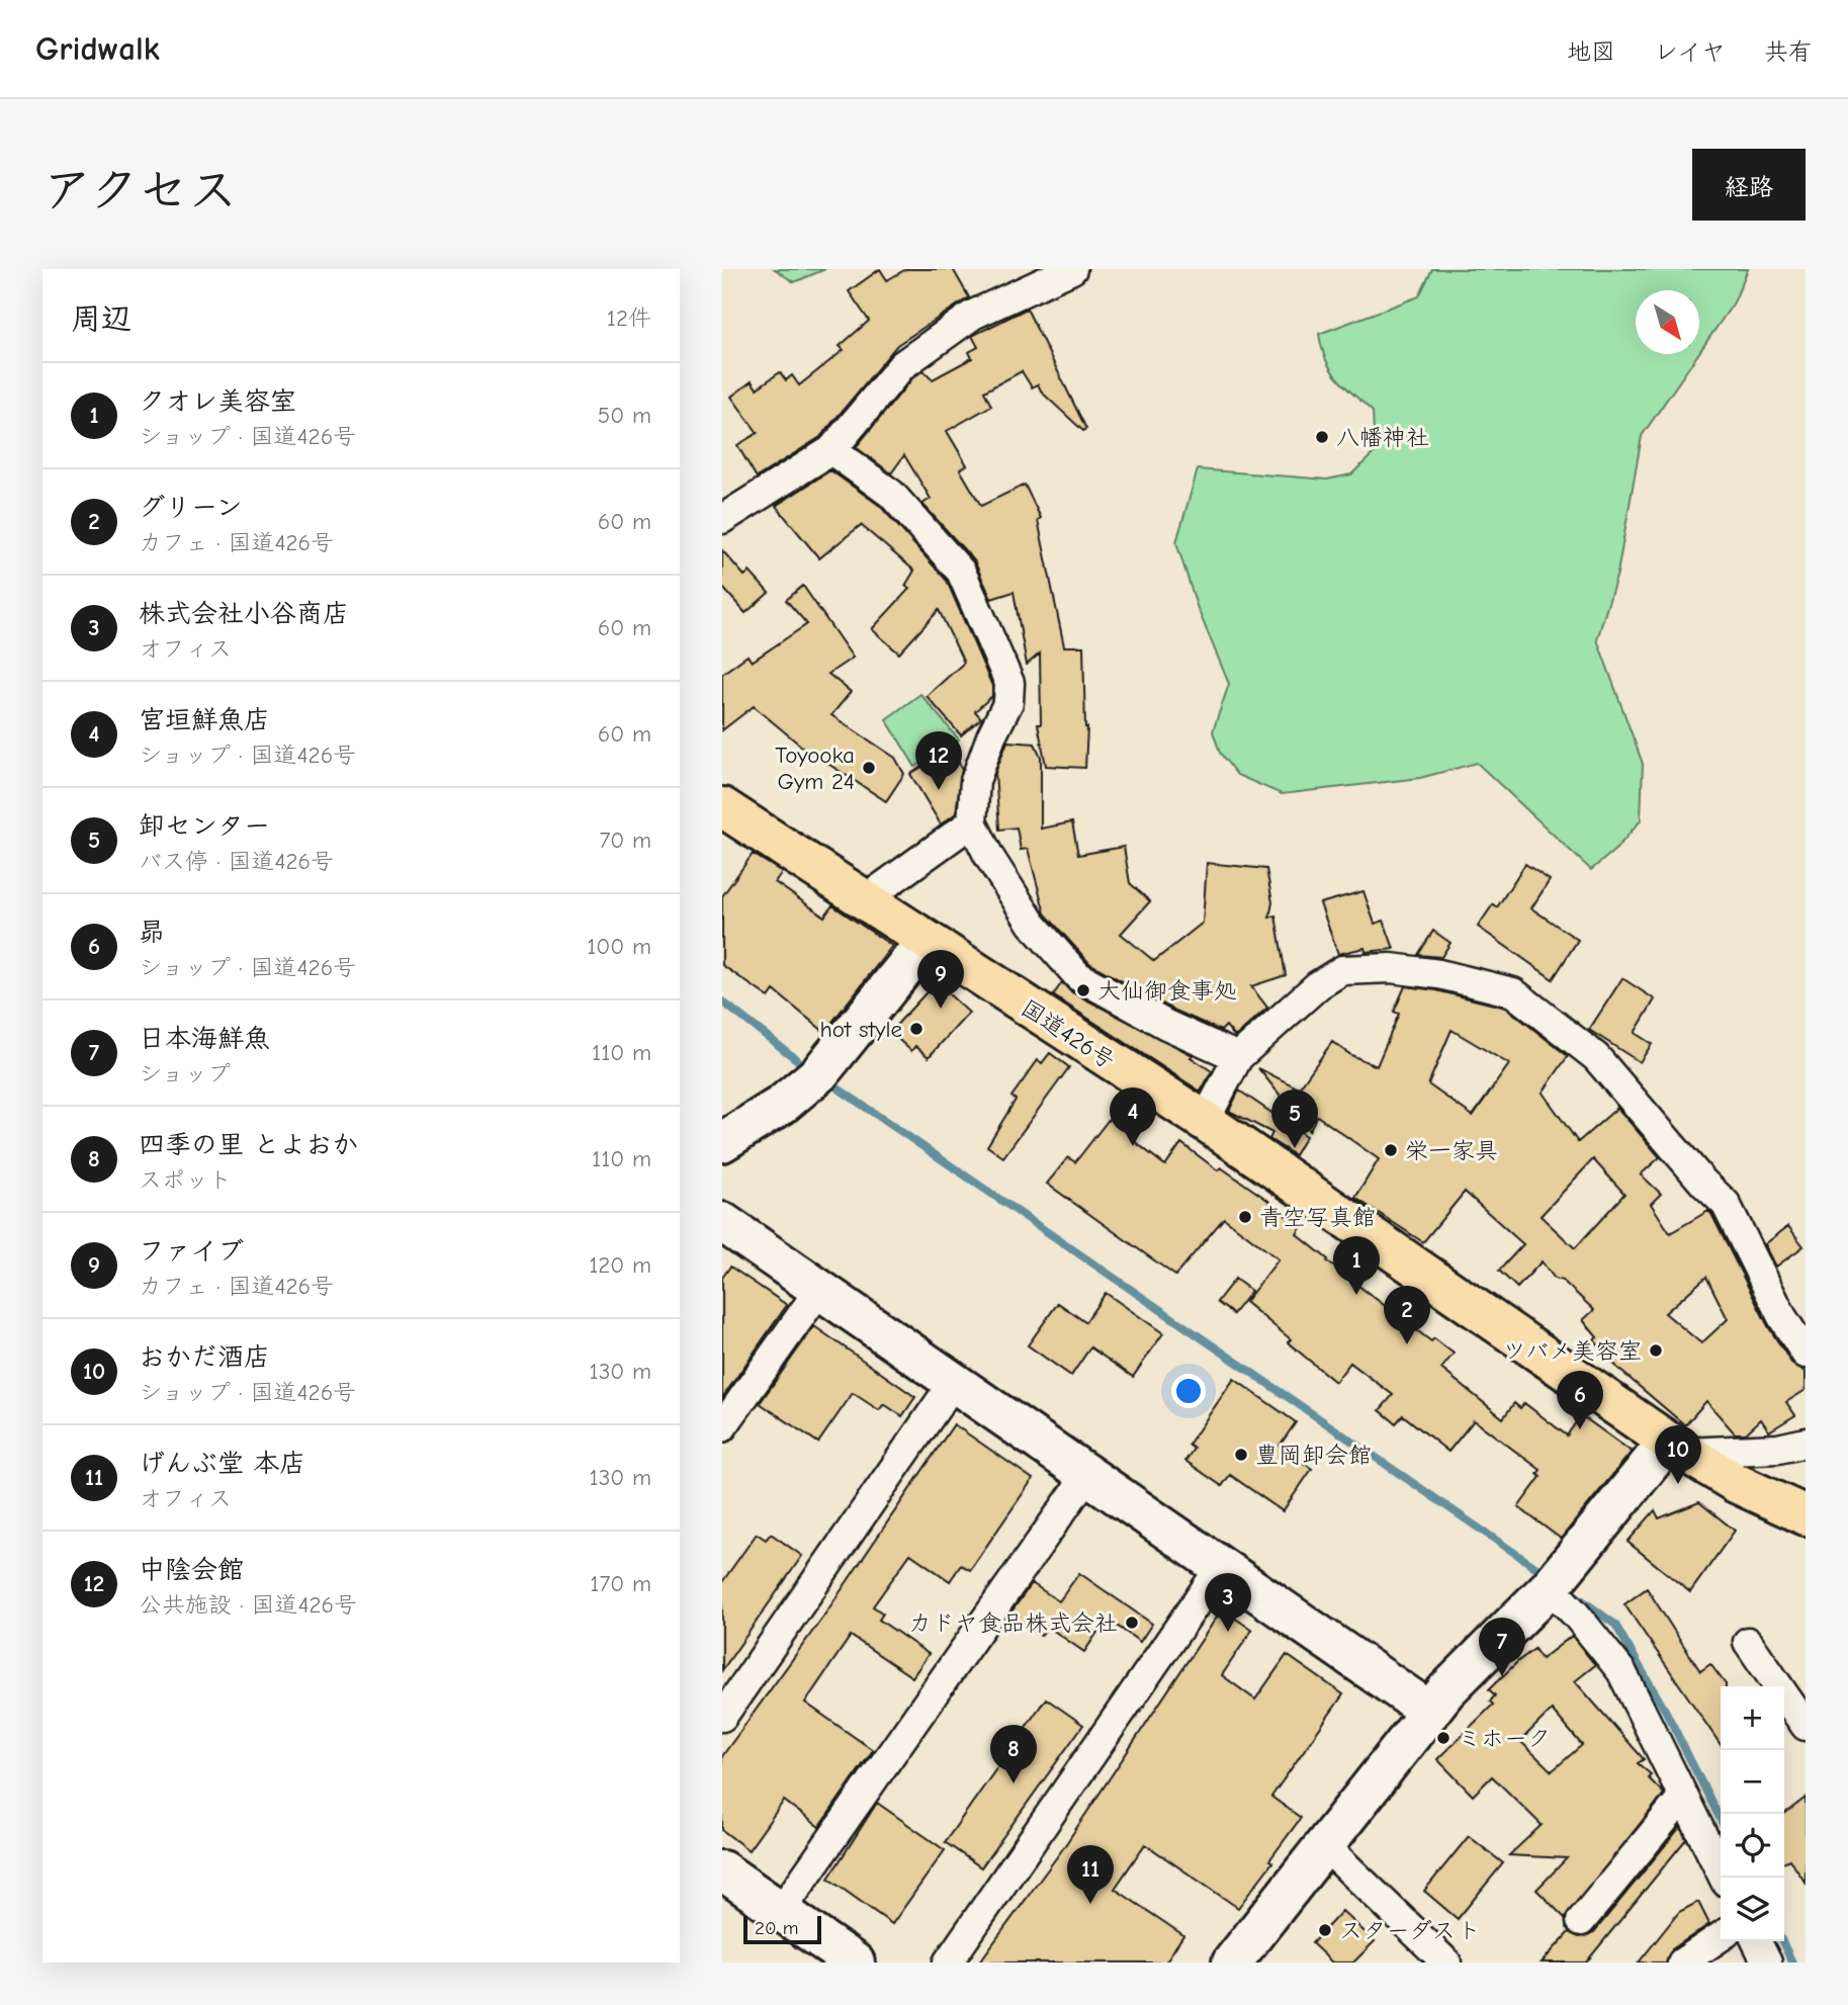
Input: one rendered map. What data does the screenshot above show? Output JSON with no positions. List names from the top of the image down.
{
  "streets": {
    "highway": ["国道426号"]
  },
  "places": [
    "八幡神社",
    "Toyooka Gym 24",
    "大仙御食事処",
    "hot style",
    "栄一家具",
    "青空写真館",
    "ツバメ美容室",
    "豊岡卸会館",
    "カドヤ食品株式会社",
    "ミホーク",
    "スターダスト"
  ],
  "scale_bar": "20 m",
  "north": "bottom right",
  "page": {
    "header": "Gridwalk",
    "nav": ["地図", "レイヤ", "共有"],
    "title": "アクセス",
    "buttons": "経路",
    "heading": ["周辺", "12件"],
    "list": [
      {
        "mark": "1",
        "name": "クオレ美容室",
        "note": "ショップ · 国道426号",
        "value": "50 m"
      },
      {
        "mark": "2",
        "name": "グリーン",
        "note": "カフェ · 国道426号",
        "value": "60 m"
      },
      {
        "mark": "3",
        "name": "株式会社小谷商店",
        "note": "オフィス",
        "value": "60 m"
      },
      {
        "mark": "4",
        "name": "宮垣鮮魚店",
        "note": "ショップ · 国道426号",
        "value": "60 m"
      },
      {
        "mark": "5",
        "name": "卸センター",
        "note": "バス停 · 国道426号",
        "value": "70 m"
      },
      {
        "mark": "6",
        "name": "昴",
        "note": "ショップ · 国道426号",
        "value": "100 m"
      },
      {
        "mark": "7",
        "name": "日本海鮮魚",
        "note": "ショップ",
        "value": "110 m"
      },
      {
        "mark": "8",
        "name": "四季の里 とよおか",
        "note": "スポット",
        "value": "110 m"
      },
      {
        "mark": "9",
        "name": "ファイブ",
        "note": "カフェ · 国道426号",
        "value": "120 m"
      },
      {
        "mark": "10",
        "name": "おかだ酒店",
        "note": "ショップ · 国道426号",
        "value": "130 m"
      },
      {
        "mark": "11",
        "name": "げんぶ堂 本店",
        "note": "オフィス",
        "value": "130 m"
      },
      {
        "mark": "12",
        "name": "中陰会館",
        "note": "公共施設 · 国道426号",
        "value": "170 m"
      }
    ],
    "pins": [
      "12",
      "9",
      "4",
      "5",
      "1",
      "2",
      "6",
      "10",
      "3",
      "7",
      "8",
      "11"
    ],
    "map_buttons": ["+", "−"],
    "scale": "20 m"
  }
}
